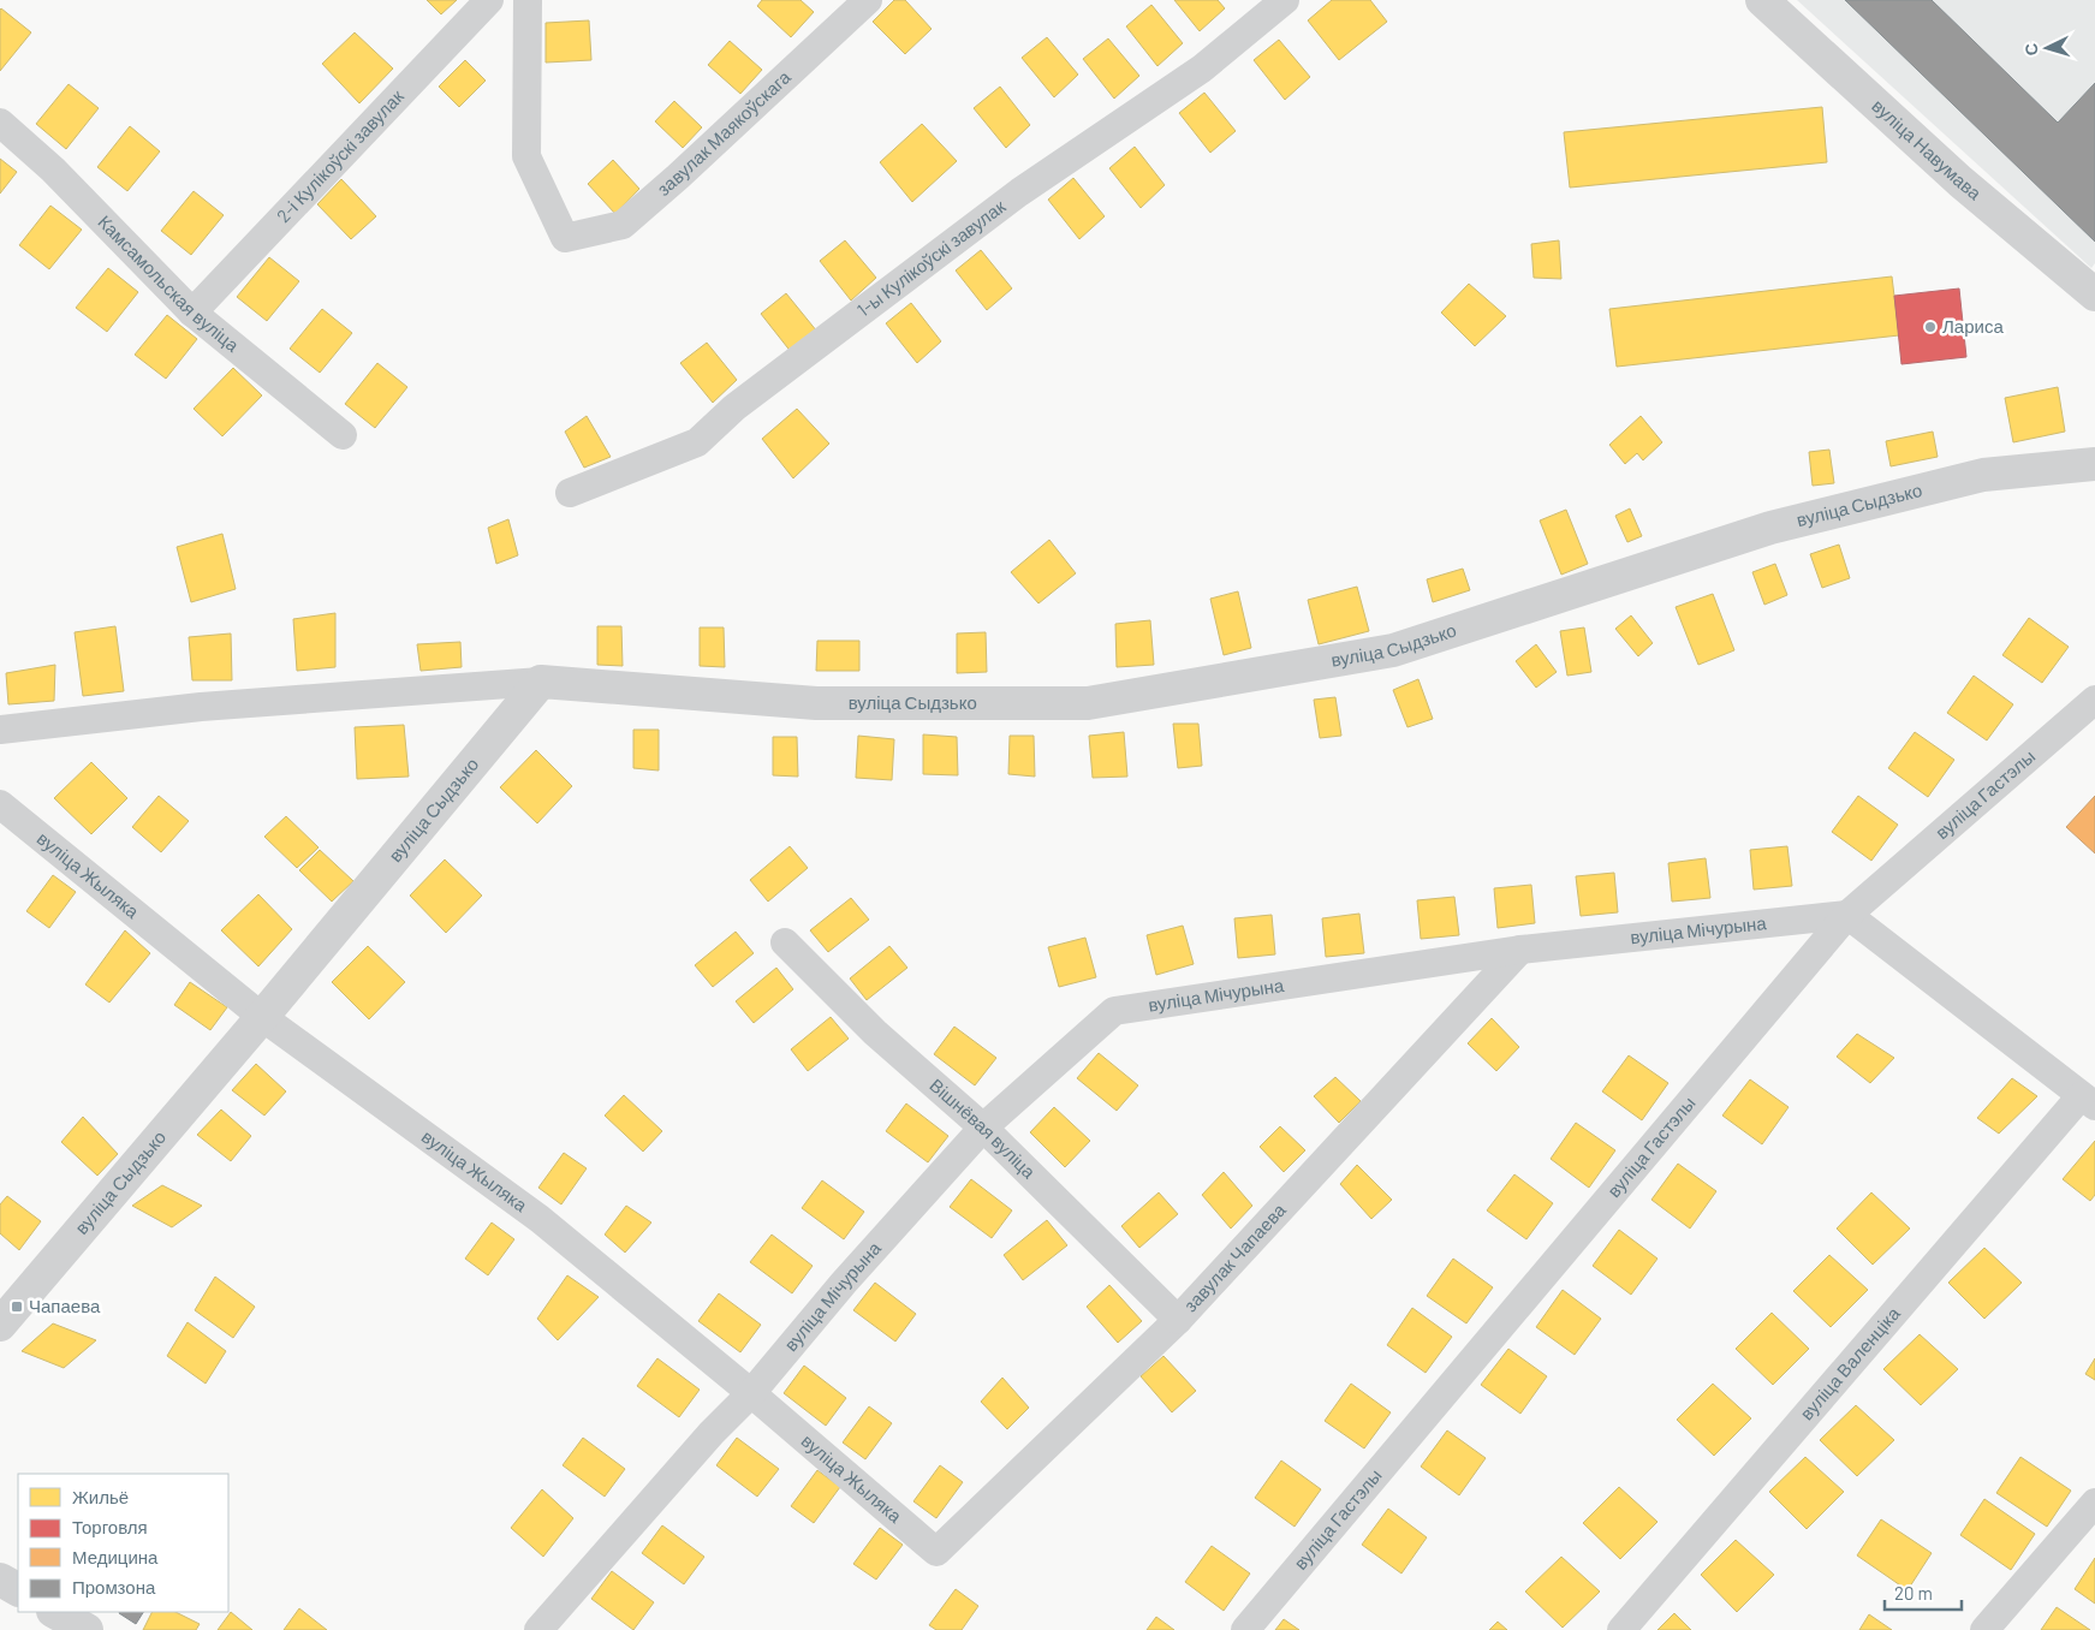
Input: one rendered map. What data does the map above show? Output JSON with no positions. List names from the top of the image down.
{
  "streets": {
    "street": [
      "завулак Маякоўскага",
      "вуліца Навумава",
      "2-і Кулікоўскі завулак",
      "1-ы Кулікоўскі завулак",
      "Камсамольская вуліца",
      "вуліца Сыдзько",
      "вуліца Гастэлы",
      "вуліца Жыляка",
      "вуліца Мічурына",
      "Вішнёвая вуліца",
      "завулак Чапаева",
      "вуліца Валенціка"
    ]
  },
  "crossings": [
    ["2-і Кулікоўскі завулак", "Камсамольская вуліца"],
    ["вуліца Сыдзько", "вуліца Жыляка"],
    ["вуліца Гастэлы", "вуліца Мічурына"],
    ["вуліца Жыляка", "вуліца Мічурына"],
    ["вуліца Жыляка", "завулак Чапаева"],
    ["вуліца Мічурына", "Вішнёвая вуліца"],
    ["вуліца Мічурына", "завулак Чапаева"],
    ["Вішнёвая вуліца", "завулак Чапаева"]
  ],
  "places": {
    "other": ["Лариса"],
    "transit": ["Чапаева"]
  },
  "legend": [
    "Жильё",
    "Торговля",
    "Медицина",
    "Промзона"
  ],
  "scale_bar": "20 m",
  "north": "left"
}
